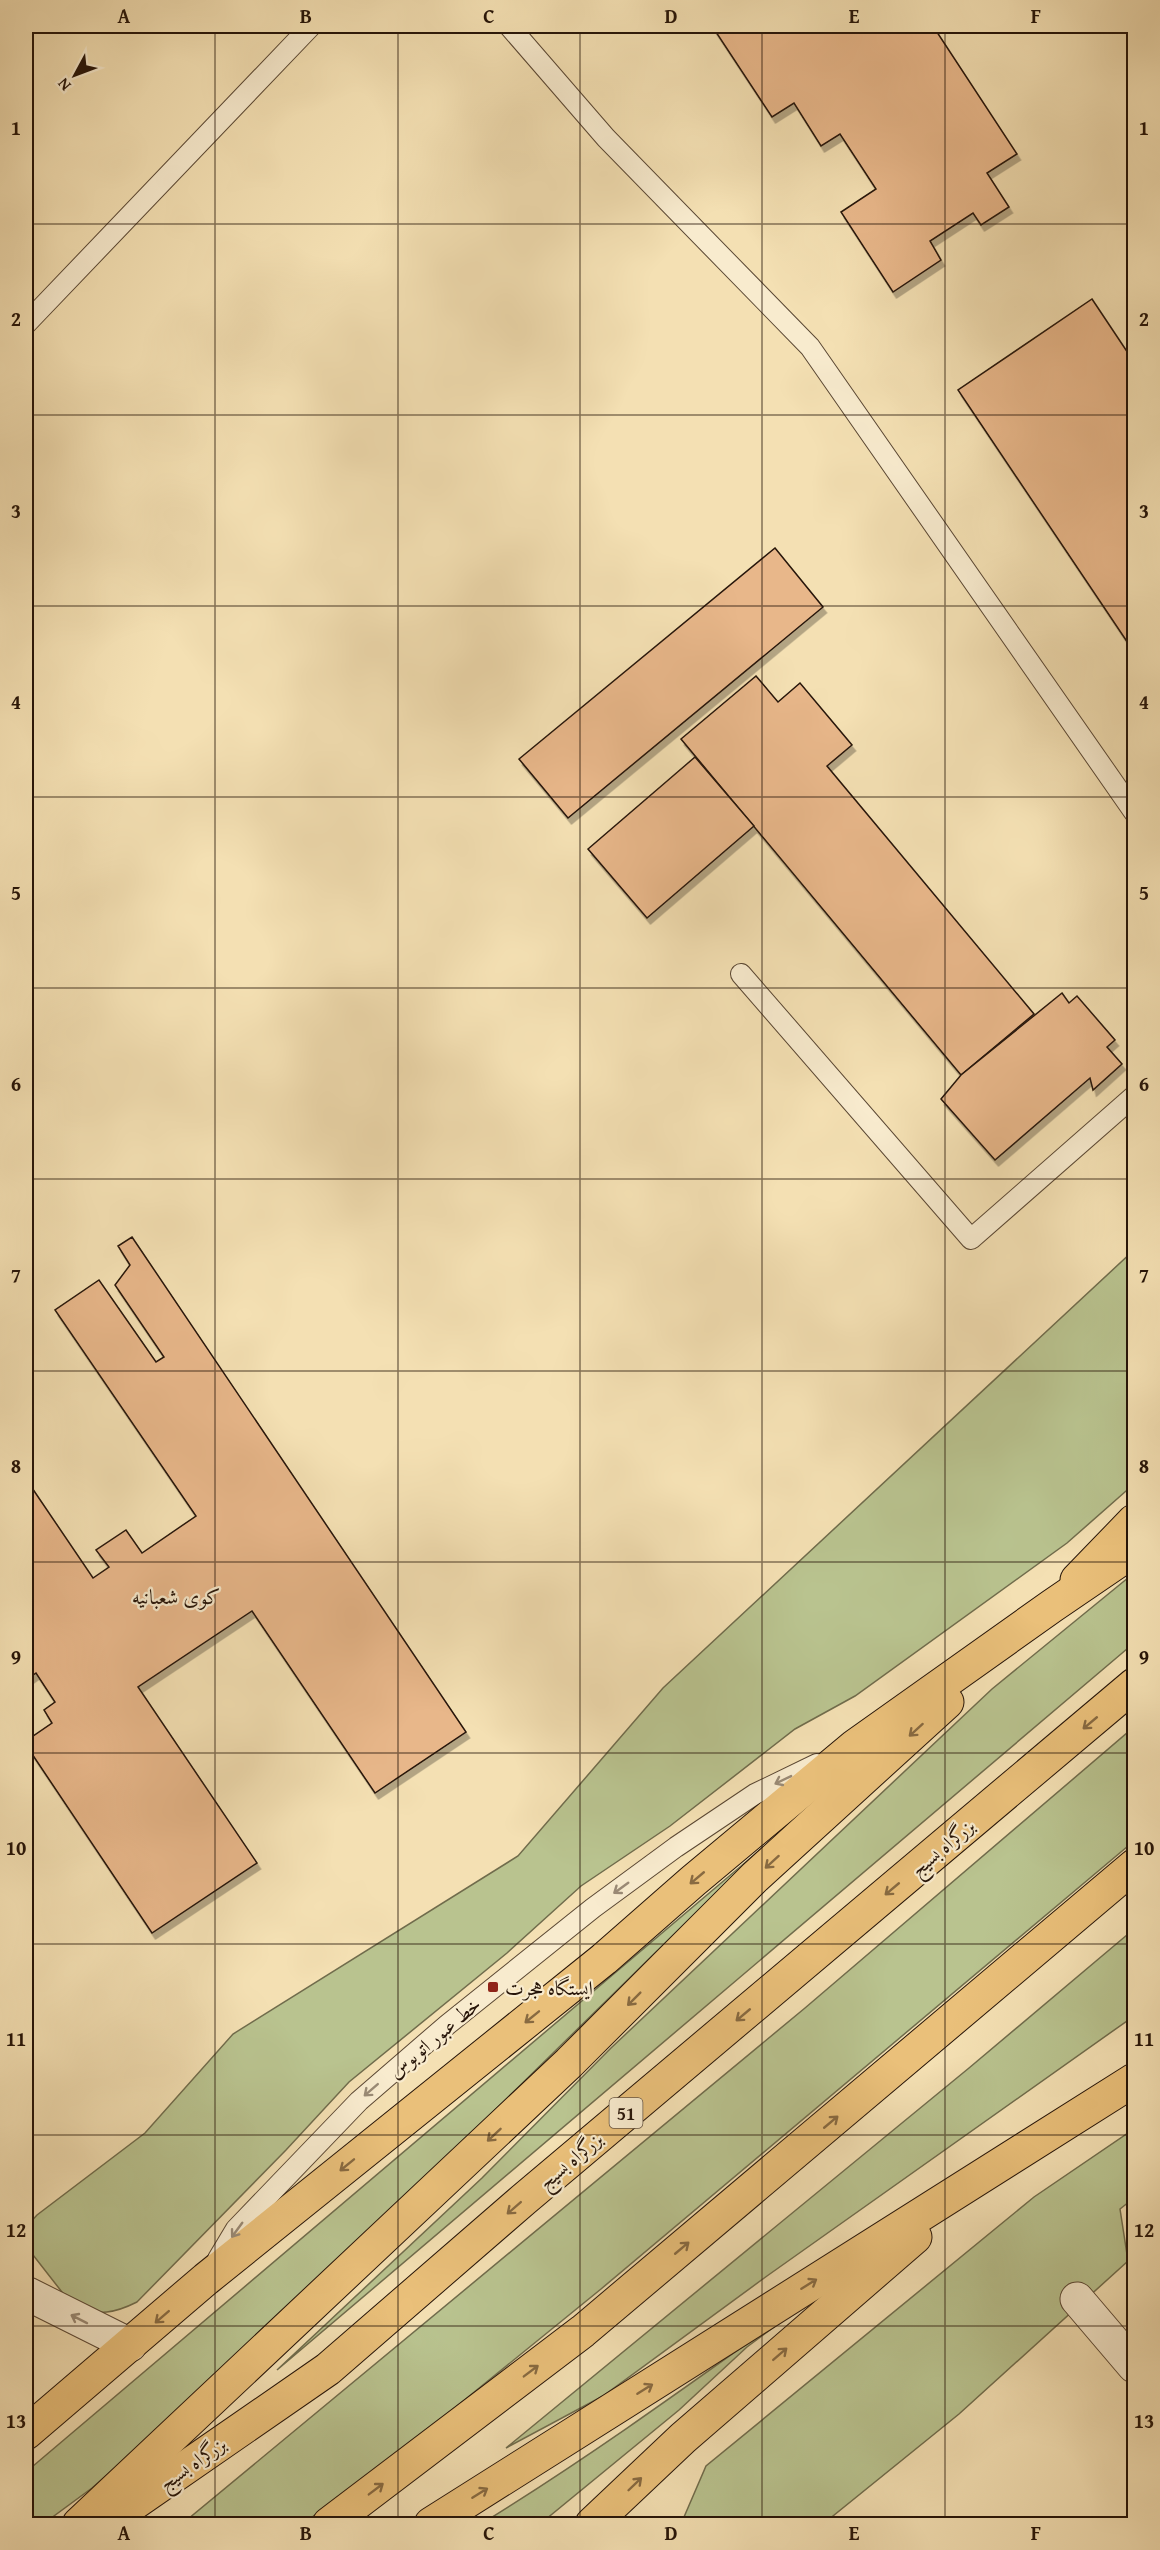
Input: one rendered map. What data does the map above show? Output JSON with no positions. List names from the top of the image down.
{
  "streets": {
    "main road": ["بزرگراه بسیج", "51"],
    "lane": ["خط عبور اتوبوس"]
  },
  "one_way": ["خط عبور اتوبوس"],
  "districts": ["کوی شعبانیه"],
  "places": {
    "transit": ["ایستگاه هجرت"]
  },
  "north": "bottom left",
  "grid": {
    "columns": [
      "A",
      "B",
      "C",
      "D",
      "E",
      "F"
    ],
    "rows": [
      "1",
      "2",
      "3",
      "4",
      "5",
      "6",
      "7",
      "8",
      "9",
      "10",
      "11",
      "12",
      "13"
    ]
  }
}
